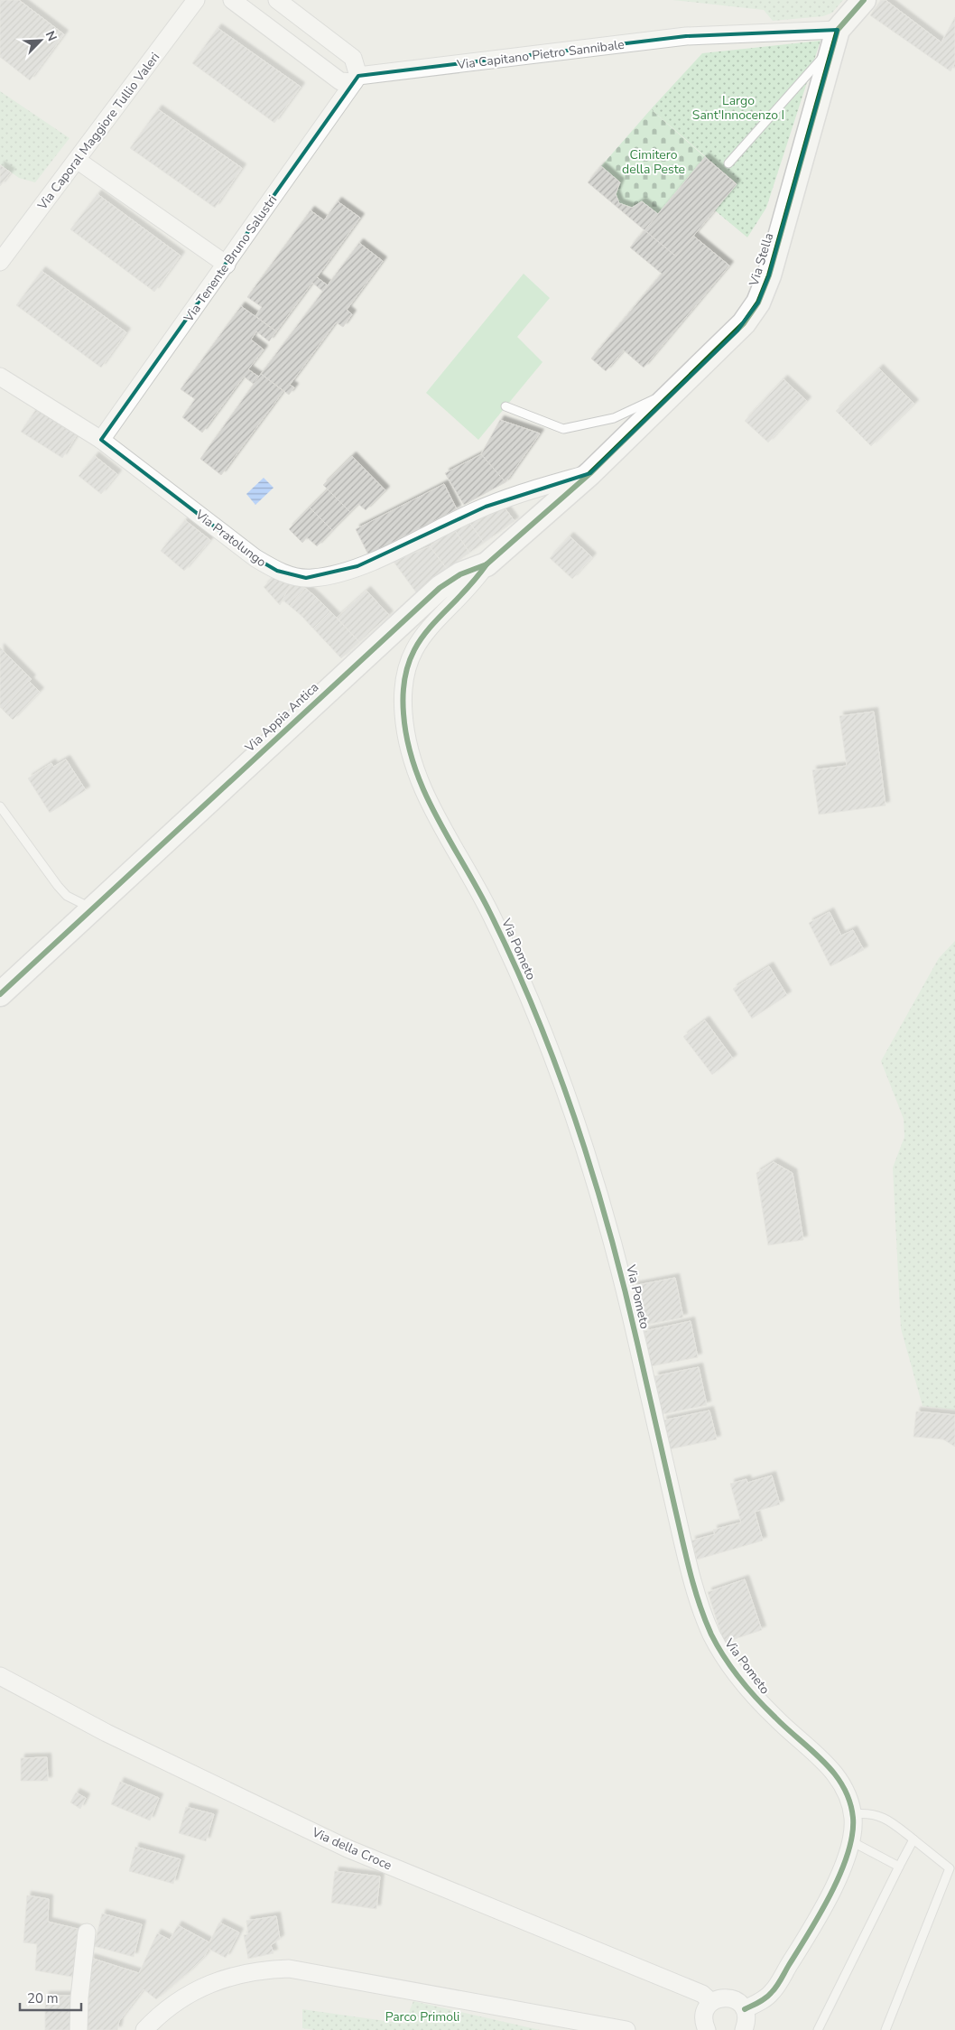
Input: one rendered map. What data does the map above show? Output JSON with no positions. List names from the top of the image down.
{
  "streets": {
    "street": [
      "Via Capitano Pietro Sannibale",
      "Via Caporal Maggiore Tullio Valeri",
      "Via Tenente Bruno Salustri",
      "Via Stella",
      "Via Pratolungo",
      "Via Appia Antica",
      "Via Pometo",
      "Via della Croce"
    ]
  },
  "crossings": [
    ["Via Capitano Pietro Sannibale", "Via Tenente Bruno Salustri"],
    ["Via Capitano Pietro Sannibale", "Via Stella"],
    ["Via Tenente Bruno Salustri", "Via Pratolungo"],
    ["Via Stella", "Via Pratolungo"],
    ["Via Stella", "Via Appia Antica"],
    ["Via Pratolungo", "Via Appia Antica"],
    ["Via Appia Antica", "Via Pometo"]
  ],
  "parks": ["Largo Sant'Innocenzo I", "Cimitero della Peste", "Parco Primoli"],
  "scale_bar": "20 m",
  "north": "top right"
}
